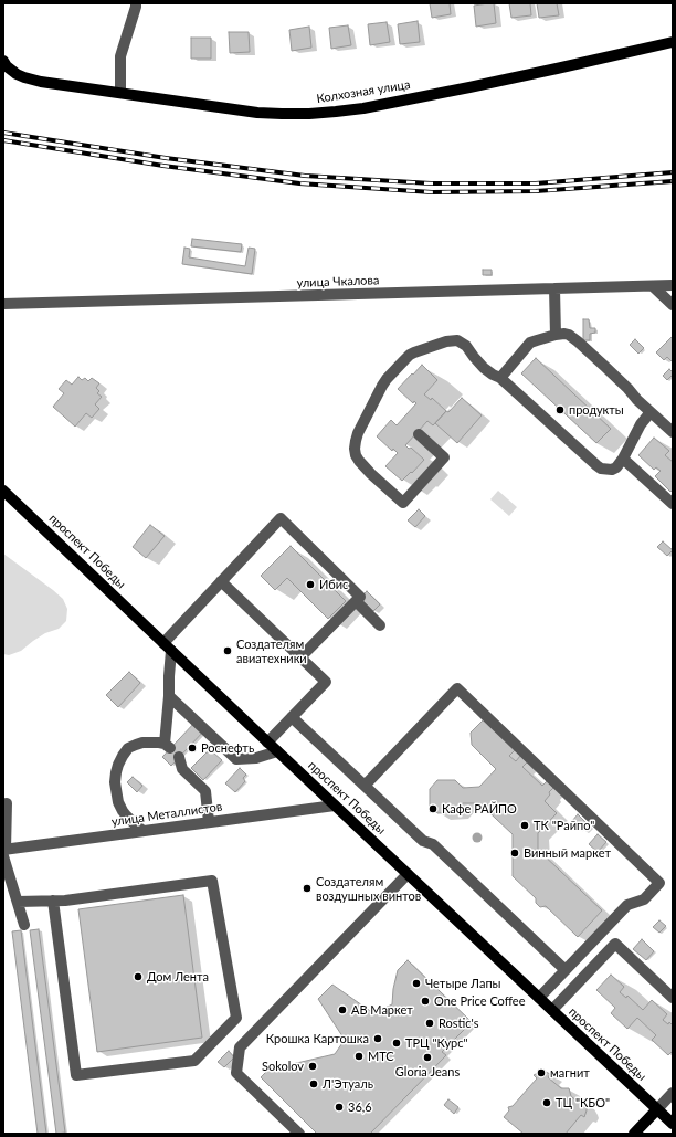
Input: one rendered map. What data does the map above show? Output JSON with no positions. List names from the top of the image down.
{
  "streets": {
    "main road": ["Колхозная улица", "проспект Победы"],
    "street": ["улица Чкалова", "улица Металлистов"]
  },
  "crossings": [
    ["проспект Победы", "улица Металлистов"]
  ],
  "places": [
    "продукты",
    "Ибис",
    "Создателям авиатехники",
    "Роснефть",
    "Кафе РАЙПО",
    "ТК \"Райпо\"",
    "Винный маркет",
    "Создателям воздушных винтов",
    "Дом Лента",
    "Четыре Лапы",
    "One Price Coffee",
    "АВ Маркет",
    "Rostic's",
    "Крошка Картошка",
    "ТРЦ \"Курс\"",
    "МТС",
    "Gloria Jeans",
    "Sokolov",
    "магнит",
    "Л'Этуаль",
    "ТЦ \"КБО\"",
    "36,6"
  ]
}
